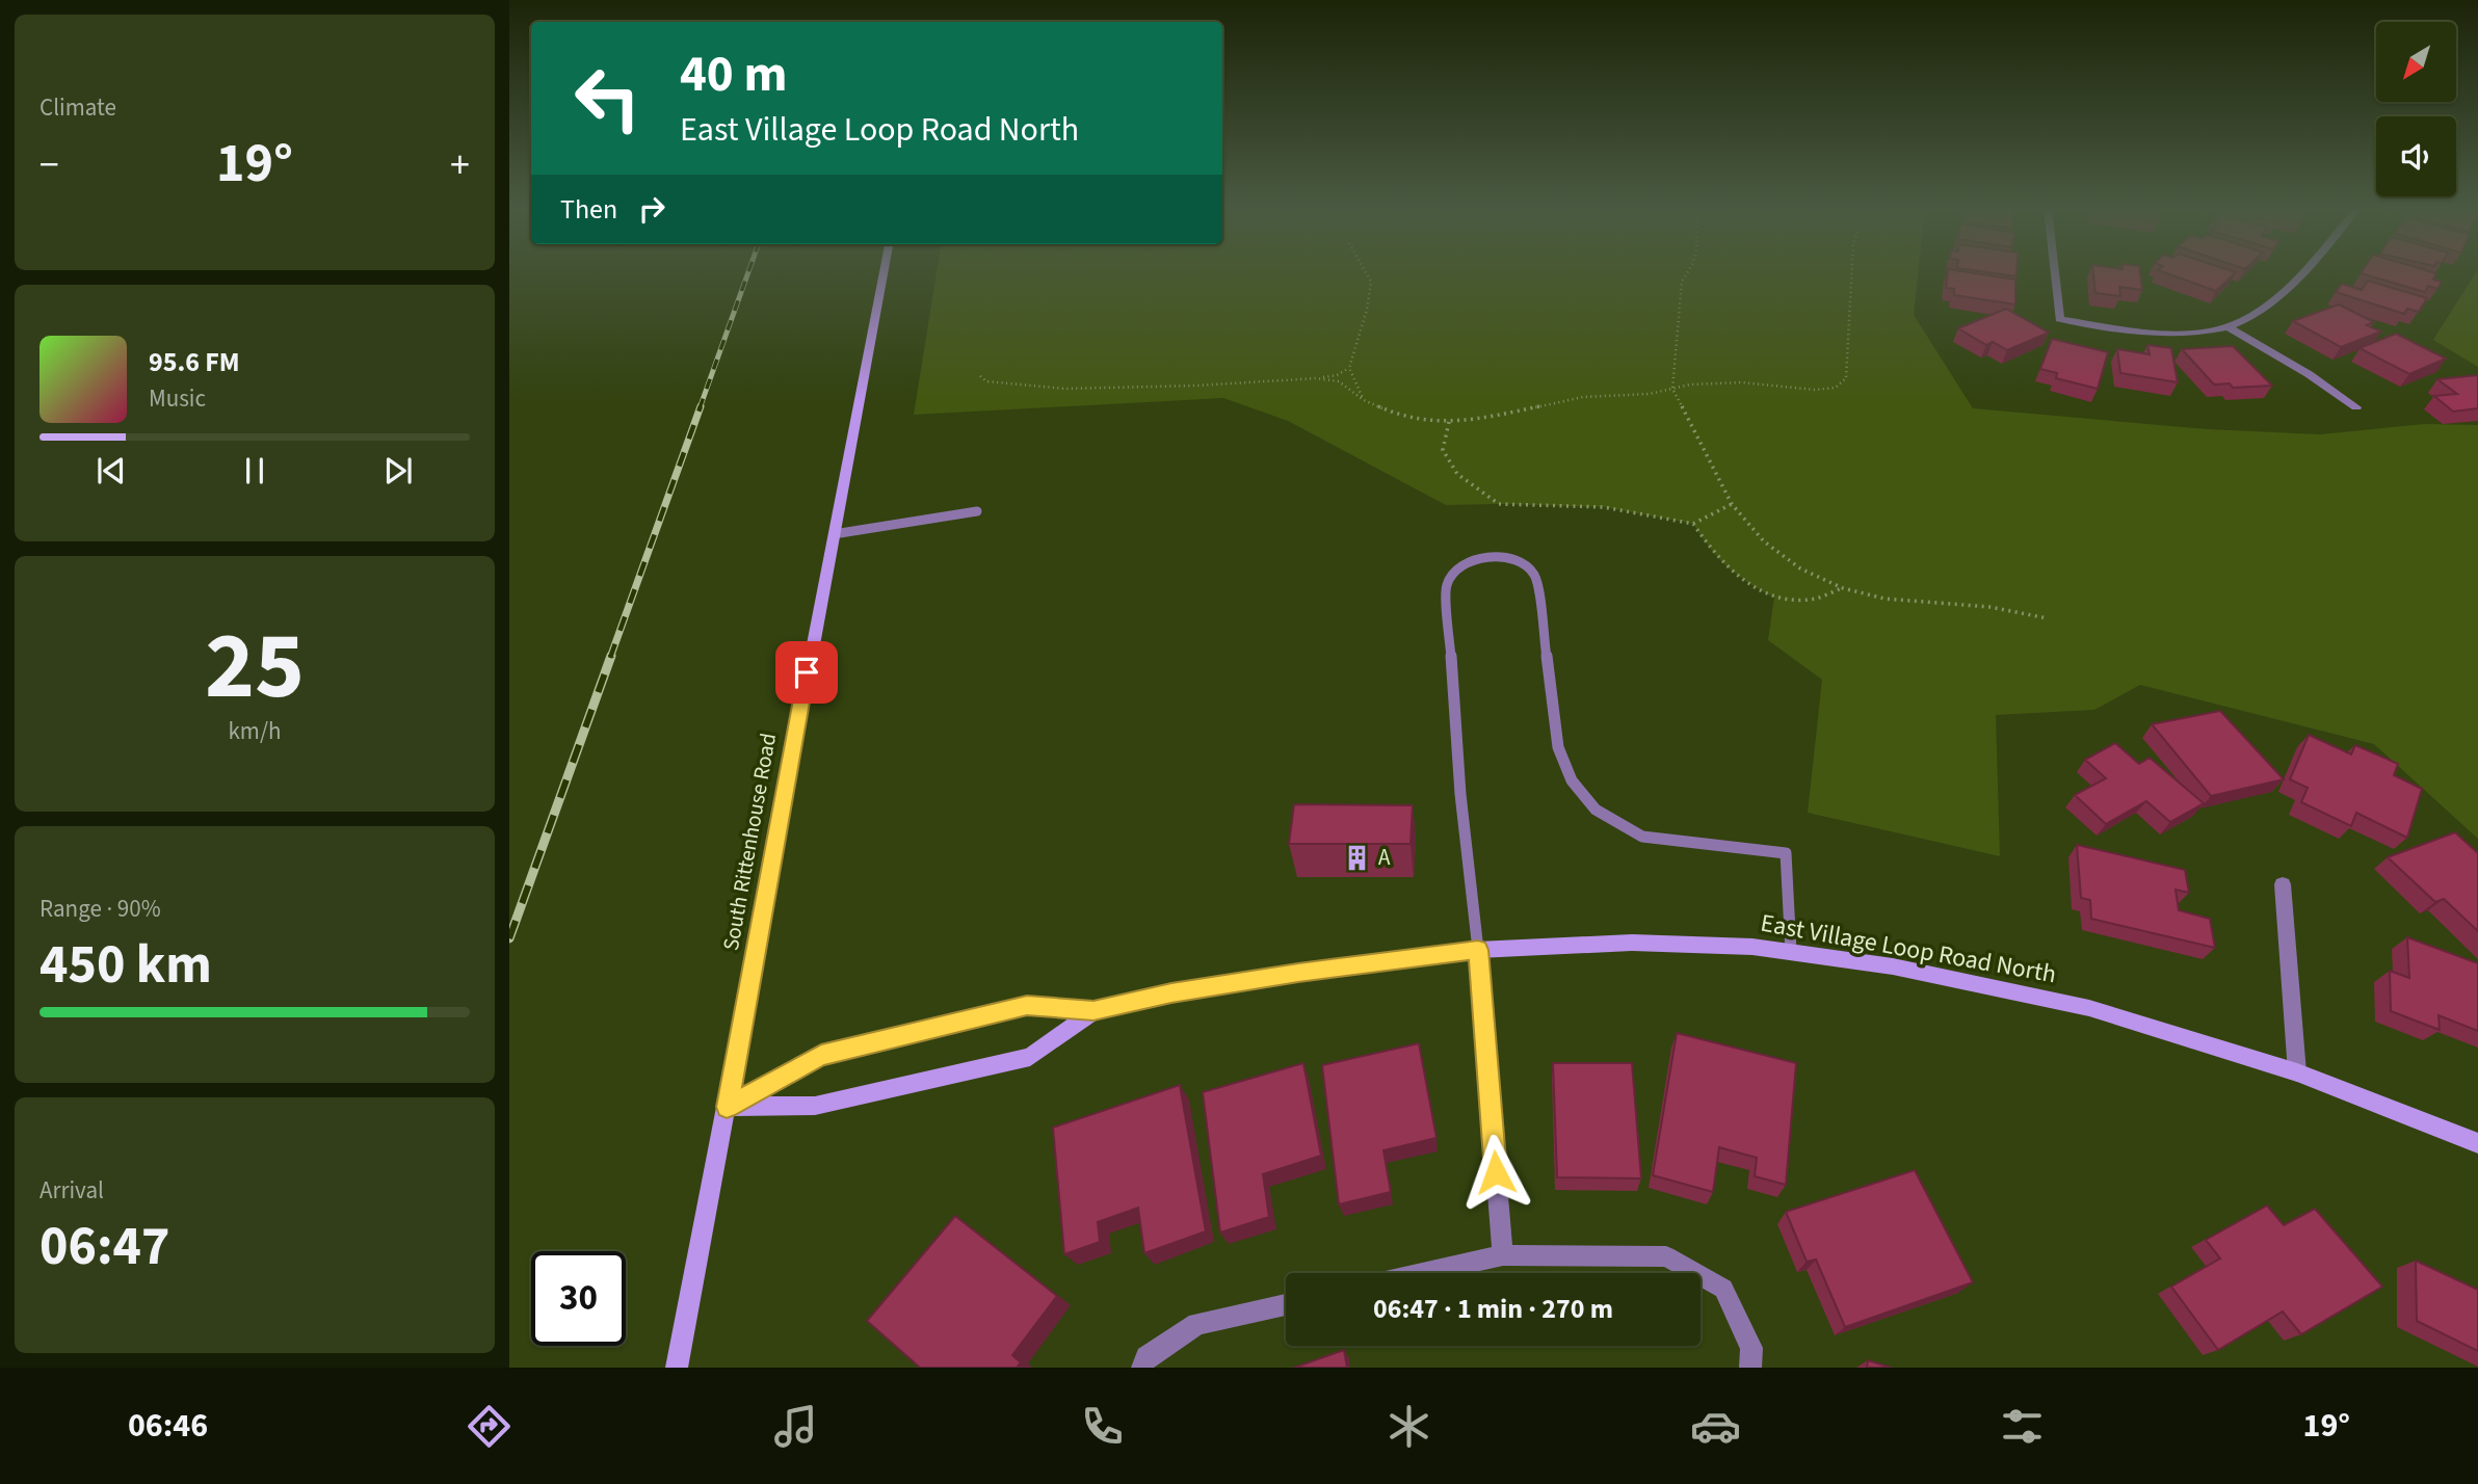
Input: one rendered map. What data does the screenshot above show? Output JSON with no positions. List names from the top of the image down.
{
  "streets": {
    "street": ["South Rittenhouse Road", "East Village Loop Road North"]
  },
  "crossings": [
    ["South Rittenhouse Road", "East Village Loop Road North"]
  ],
  "places": {
    "building": ["A"]
  },
  "north": "bottom left",
  "page": {
    "tile": [
      "Climate",
      ["25", "km/h"],
      ["Range · 90%", "450 km"],
      ["Arrival", "06:47"]
    ],
    "turn": ["40 m", "East Village Loop Road North"],
    "heat": ["−", "19°", "+"],
    "then": "Then",
    "song": ["95.6 FM", "Music"],
    "limit": "30",
    "trip": "06:47 · 1 min · 270 m",
    "tabs": ["06:46", "19°"]
  }
}
